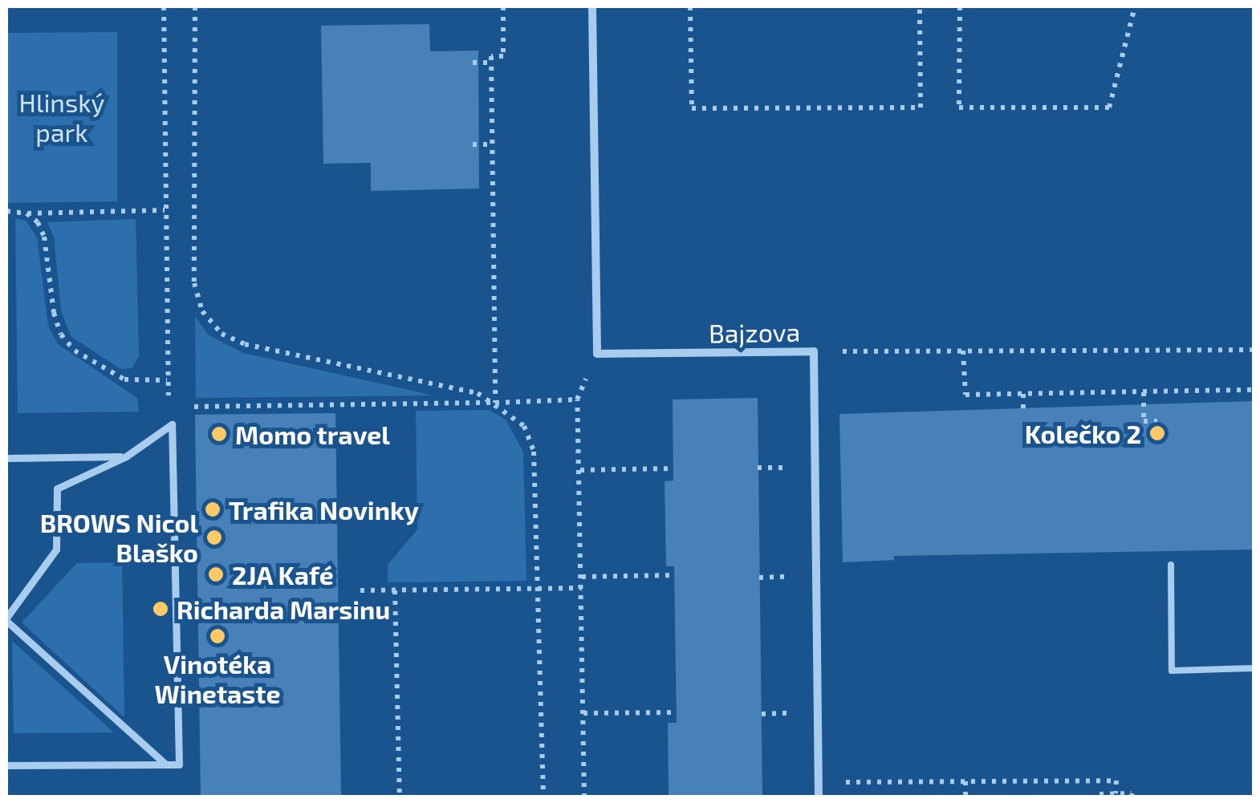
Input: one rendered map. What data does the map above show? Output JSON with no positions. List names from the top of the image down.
{
  "streets": {
    "street": ["Bajzova"]
  },
  "parks": ["Hlinský park"],
  "places": [
    "Kolečko 2",
    "Momo travel",
    "Trafika Novinky",
    "BROWS Nicol Blaško",
    "2JA Kafé",
    "Richarda Marsinu",
    "Vinotéka Winetaste"
  ]
}
